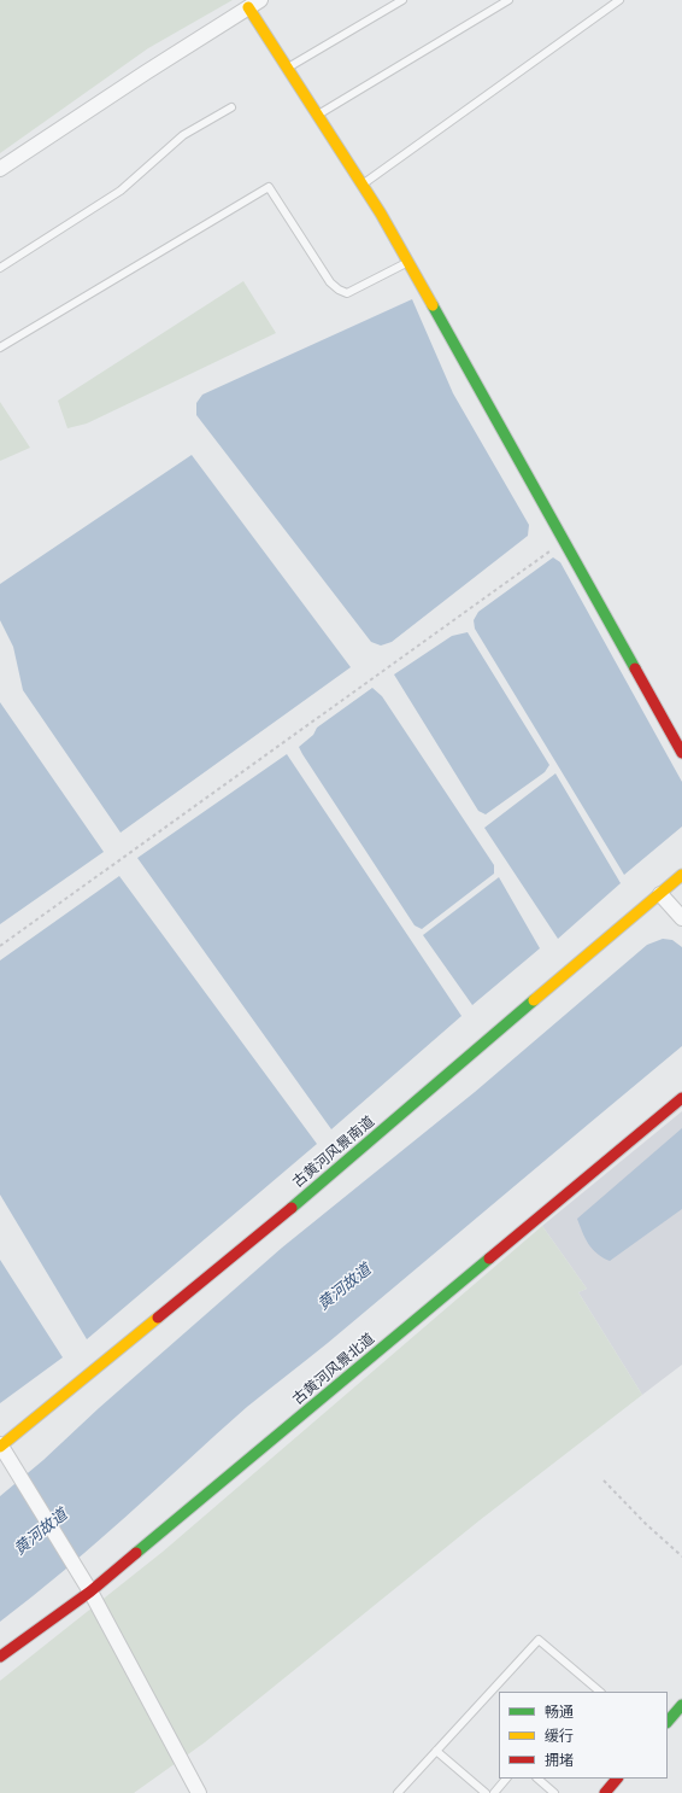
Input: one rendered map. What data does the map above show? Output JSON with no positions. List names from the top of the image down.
{
  "streets": {
    "street": ["古黄河风景南道", "古黄河风景北道"]
  },
  "water": ["黄河故道"],
  "legend": ["畅通", "缓行", "拥堵"]
}
